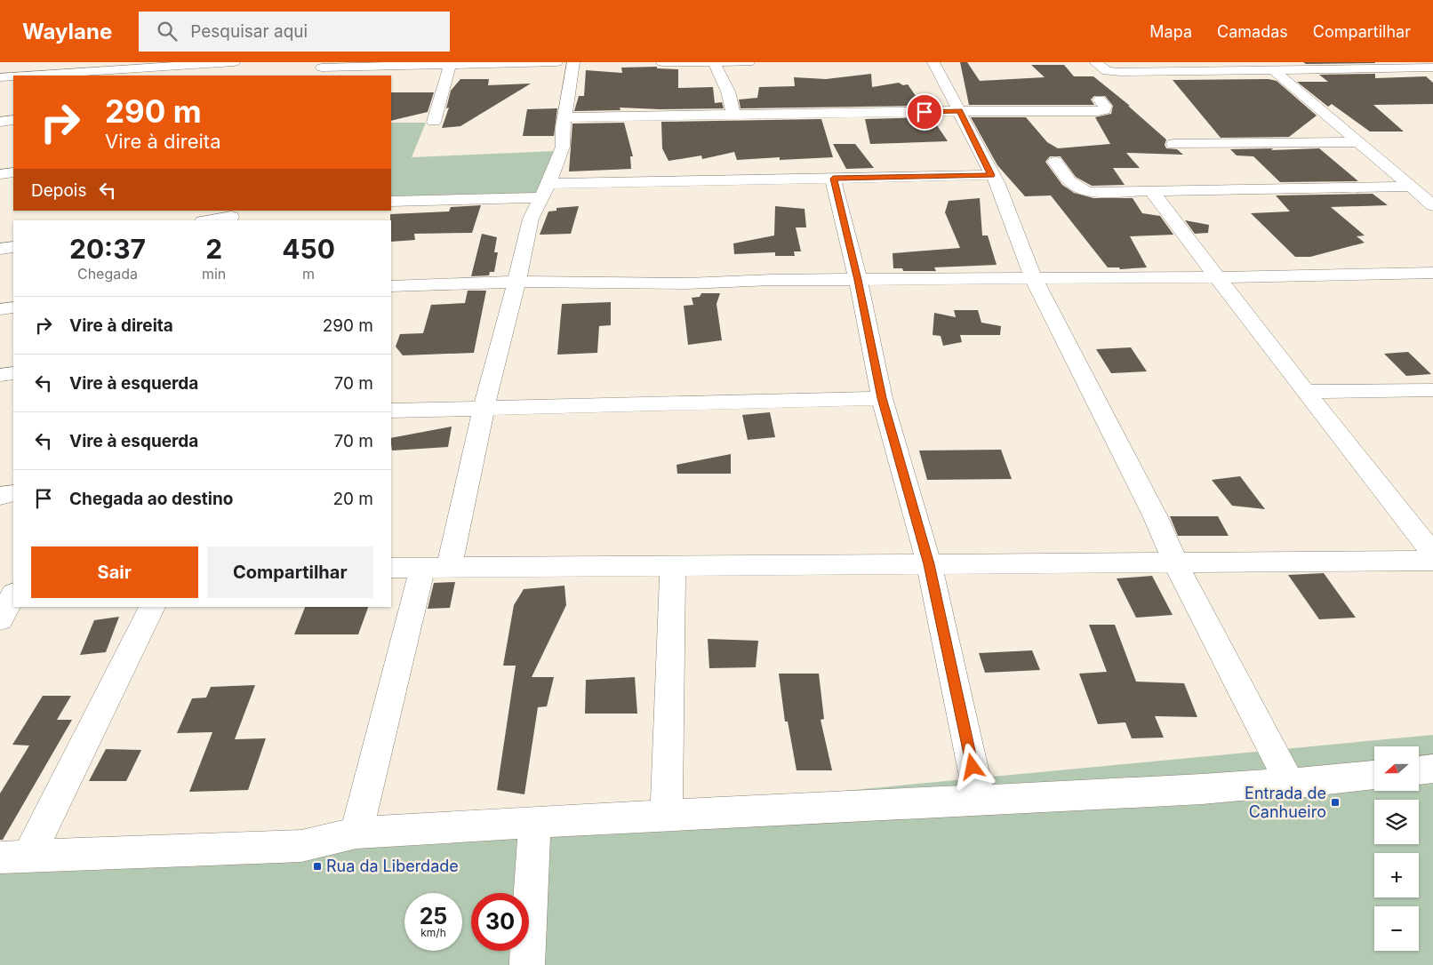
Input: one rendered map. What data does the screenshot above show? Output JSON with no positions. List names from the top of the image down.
{
  "places": {
    "transit": ["Entrada de Canhueiro", "Rua da Liberdade"]
  },
  "north": "left",
  "page": {
    "header": "Waylane",
    "search": "Pesquisar aqui",
    "nav": ["Mapa", "Camadas", "Compartilhar"],
    "turn": ["290 m", "Vire à direita"],
    "then": "Depois",
    "eta": [
      "20:37",
      "Chegada",
      "2",
      "min",
      "450",
      "m"
    ],
    "list": [
      {
        "name": "Vire à direita",
        "value": "290 m"
      },
      {
        "name": "Vire à esquerda",
        "value": "70 m"
      },
      {
        "name": "Vire à esquerda",
        "value": "70 m"
      },
      {
        "name": "Chegada ao destino",
        "value": "20 m"
      }
    ],
    "buttons": ["Sair", "Compartilhar"],
    "map_buttons": ["+", "−"],
    "speed": "25 km/h",
    "limit": "30"
  }
}
